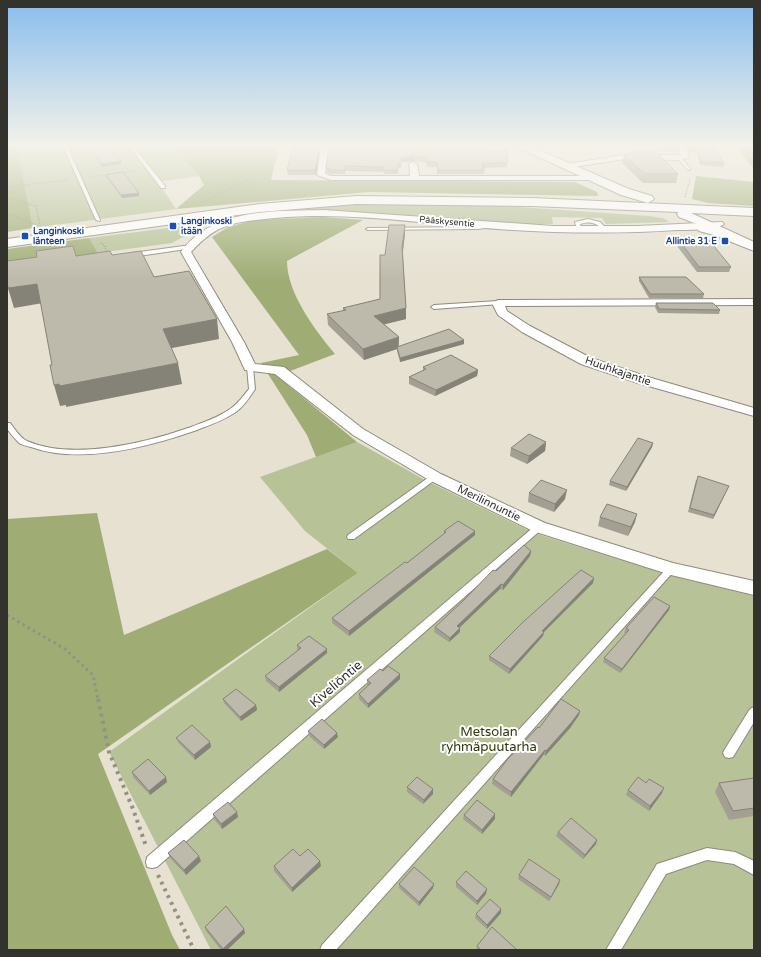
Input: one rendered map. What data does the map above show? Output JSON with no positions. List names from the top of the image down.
{
  "streets": {
    "street": ["Pääskysentie", "Huuhkajantie", "Merilinnuntie"],
    "lane": ["Kiveliöntie"]
  },
  "crossings": [
    ["Merilinnuntie", "Kiveliöntie"]
  ],
  "parks": ["Metsolan ryhmäpuutarha"],
  "places": {
    "transit": ["Langinkoski itään", "Langinkoski länteen", "Allintie 31 E"]
  }
}
